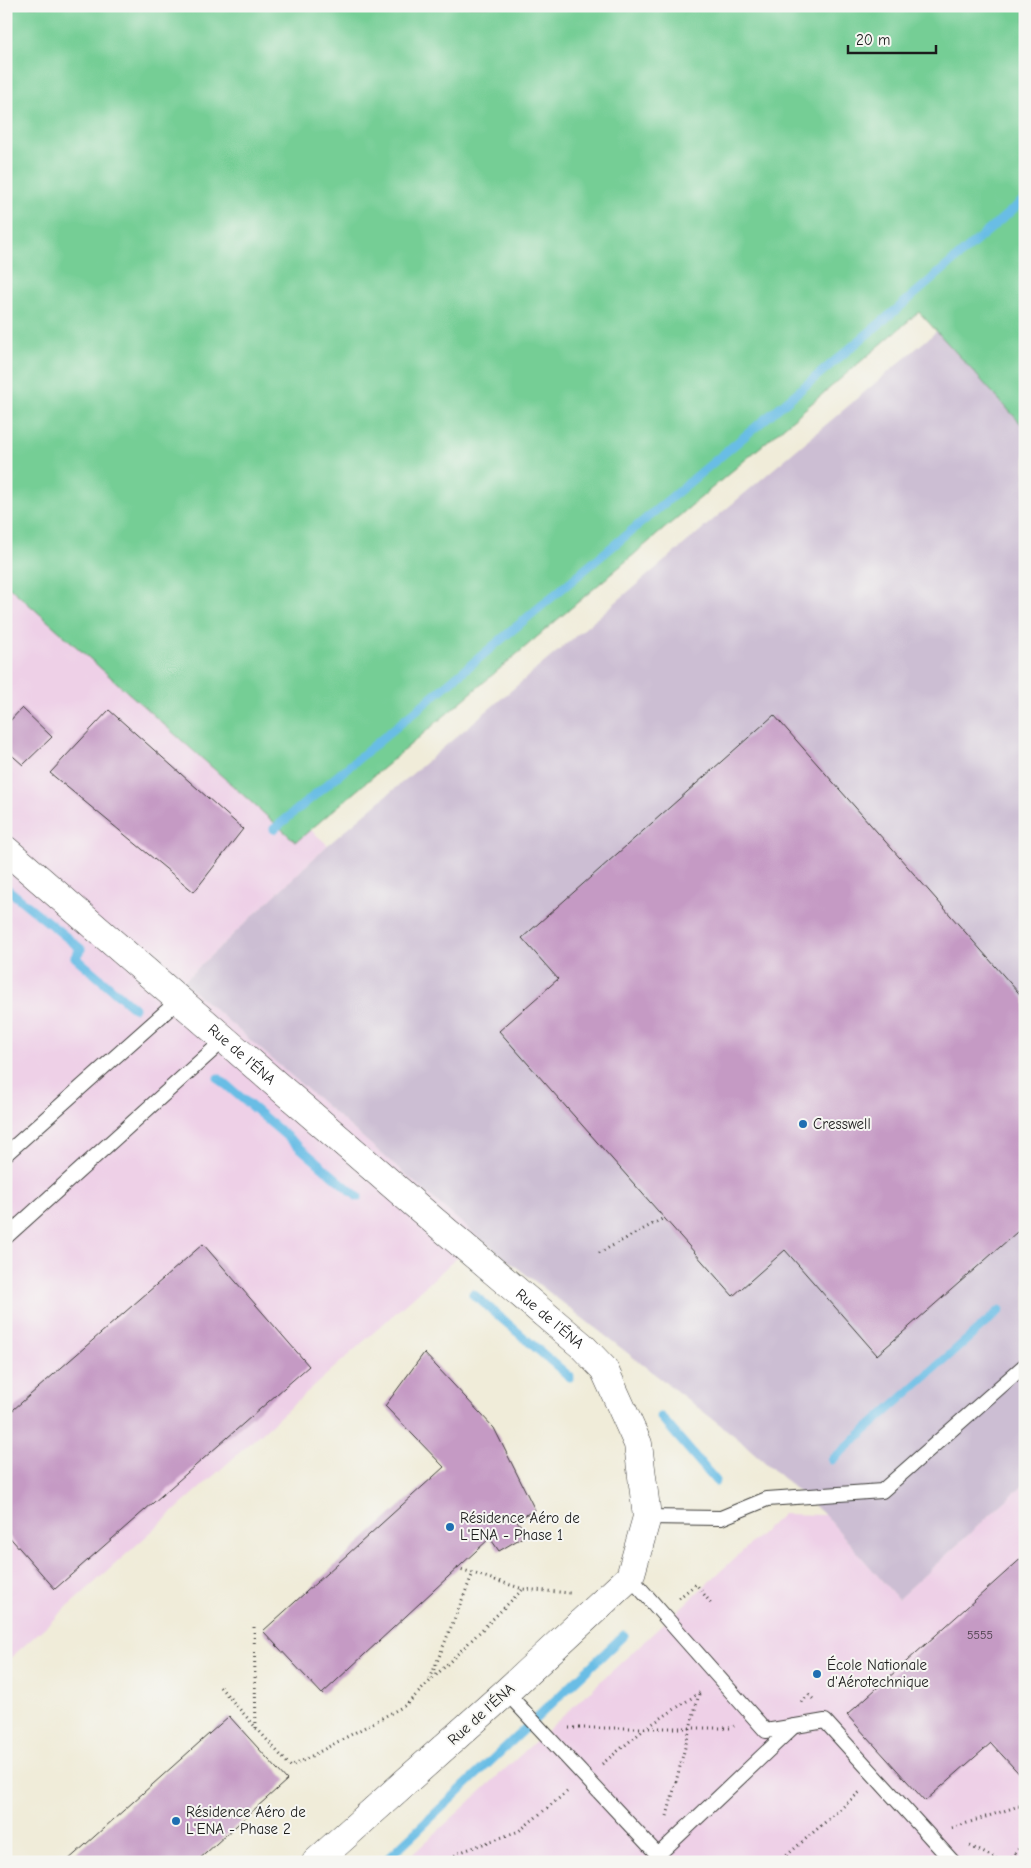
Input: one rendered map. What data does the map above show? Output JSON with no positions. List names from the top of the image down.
{
  "streets": {
    "street": ["Rue de l'ÉNA"]
  },
  "places": [
    "Cresswell",
    "Résidence Aéro de L'ENA - Phase 1",
    "École Nationale d'Aérotechnique",
    "Résidence Aéro de L'ENA - Phase 2"
  ],
  "house_numbers": ["5555"],
  "scale_bar": "20 m"
}
